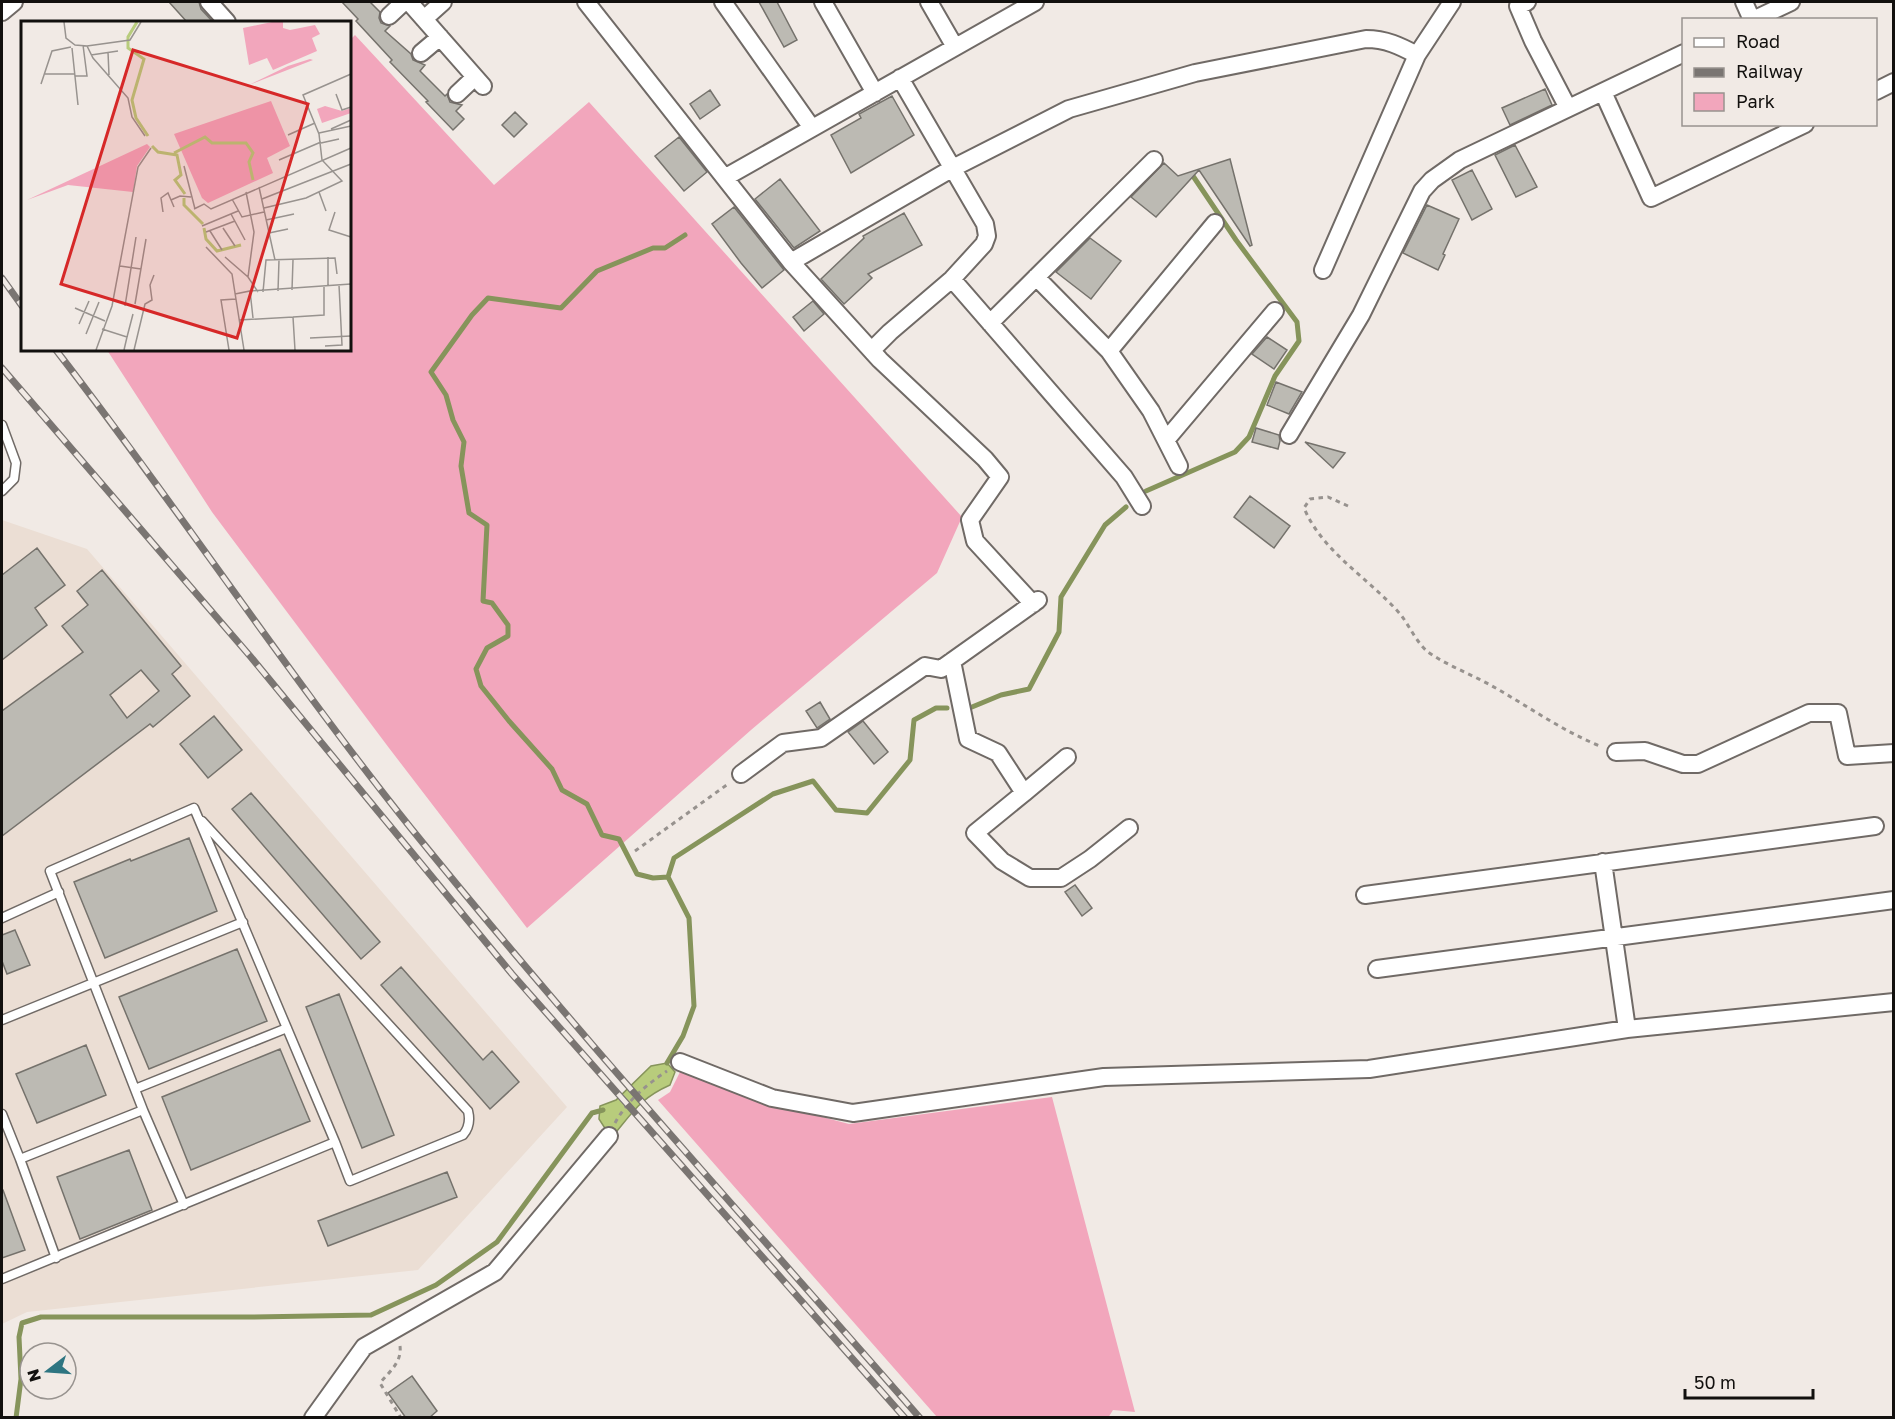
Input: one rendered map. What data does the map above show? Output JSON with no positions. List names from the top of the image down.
{
  "legend": ["Road", "Railway", "Park"],
  "scale_bar": "50 m",
  "north": "left"
}
